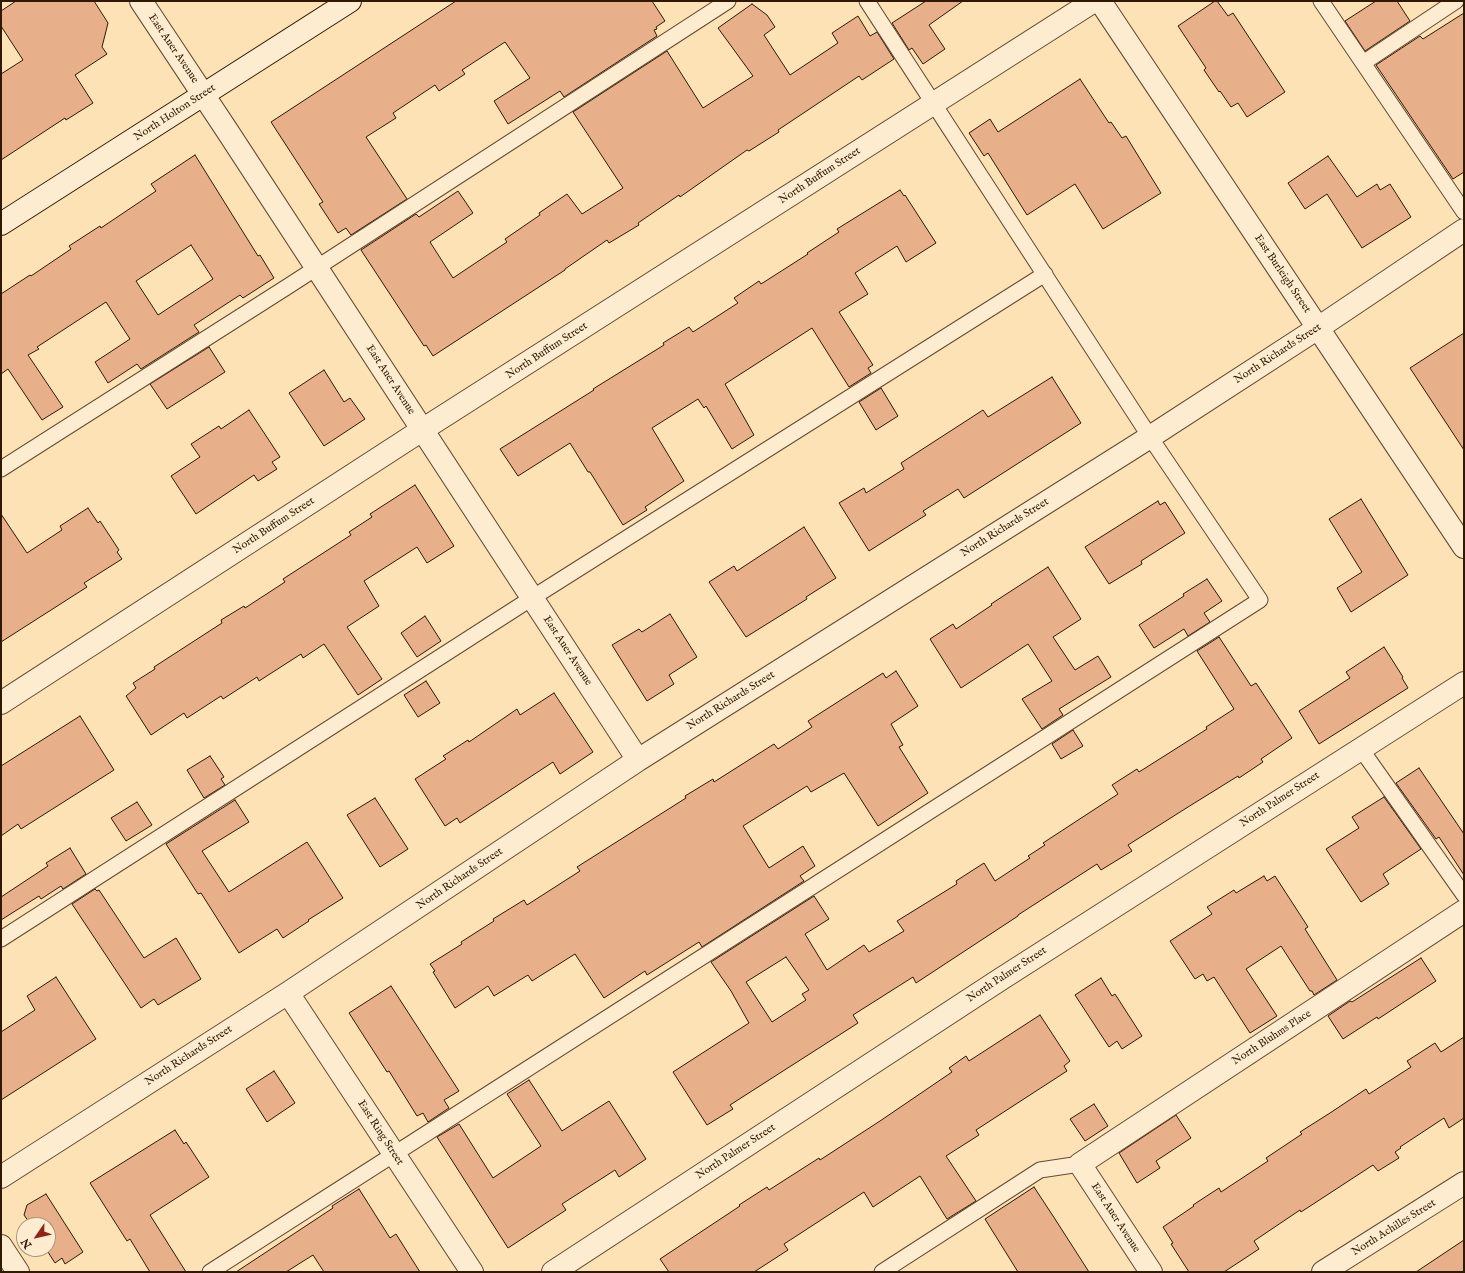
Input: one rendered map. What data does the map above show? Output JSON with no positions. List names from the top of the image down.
{
  "streets": {
    "street": [
      "East Auer Avenue",
      "North Holton Street",
      "North Buffum Street",
      "East Burleigh Street",
      "North Richards Street",
      "North Palmer Street",
      "North Bluhms Place",
      "East Ring Street",
      "North Achilles Street"
    ]
  },
  "crossings": [
    ["East Auer Avenue", "North Holton Street"],
    ["East Auer Avenue", "North Buffum Street"],
    ["East Auer Avenue", "North Richards Street"],
    ["East Auer Avenue", "North Bluhms Place"],
    ["East Burleigh Street", "North Richards Street"],
    ["North Richards Street", "East Ring Street"]
  ],
  "north": "bottom left"
}
